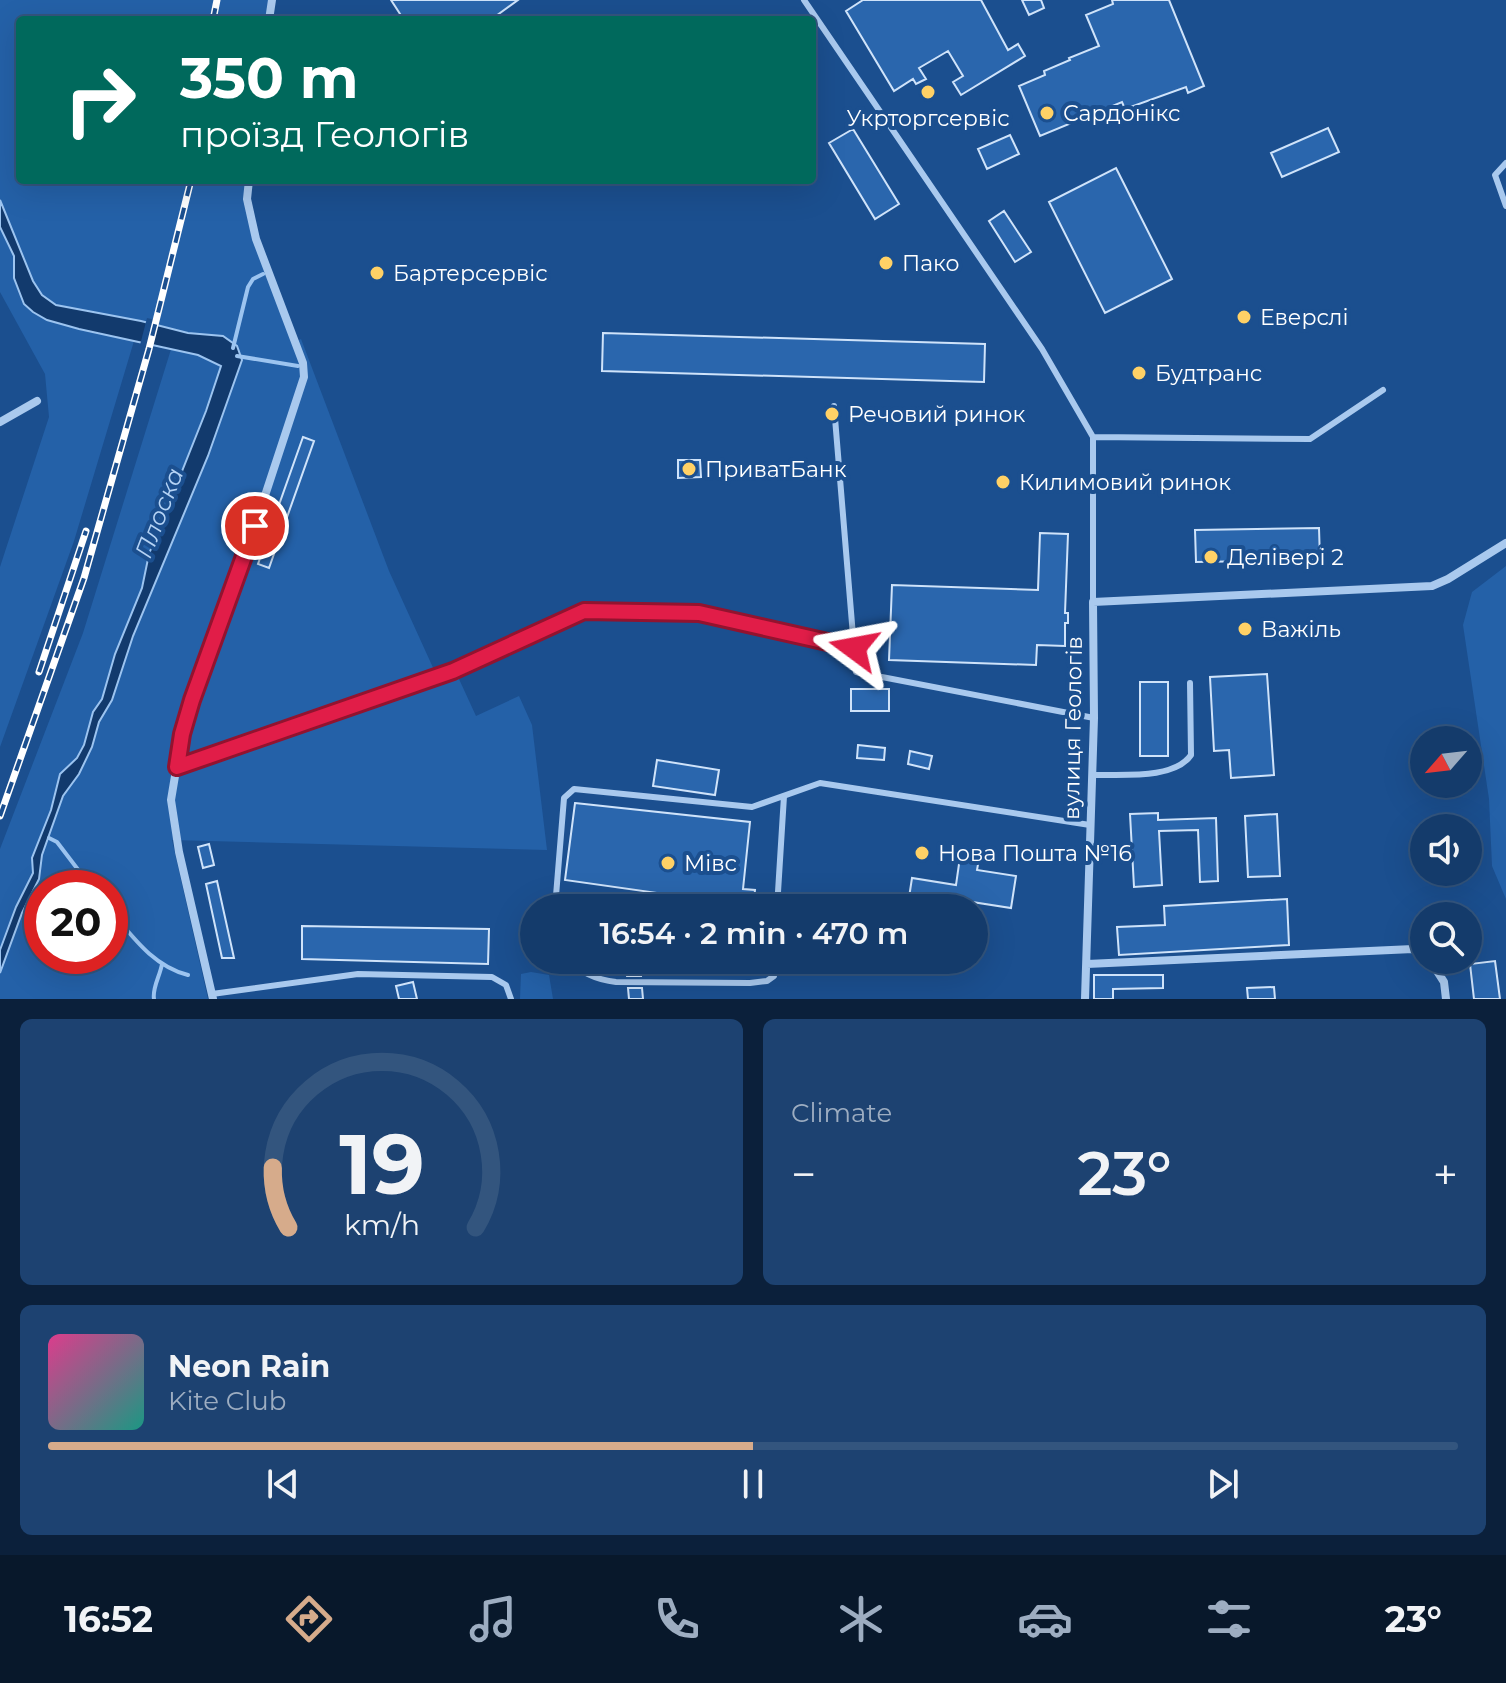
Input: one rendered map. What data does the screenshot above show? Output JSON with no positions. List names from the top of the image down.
{
  "streets": {
    "street": ["вулиця Геологів"]
  },
  "water": ["Плоска"],
  "places": [
    "Укрторгсервіс",
    "Сардонікс",
    "Пако",
    "Бартерсервіс",
    "Еверслі",
    "Будтранс",
    "Речовий ринок",
    "ПриватБанк",
    "Килимовий ринок",
    "Делівері 2",
    "Важіль",
    "Нова Пошта №16",
    "Мівс"
  ],
  "north": "bottom left",
  "page": {
    "turn": ["350 m", "проїзд Геологів"],
    "limit": "20",
    "trip": "16:54 · 2 min · 470 m",
    "tile": "Climate",
    "heat": ["−", "23°", "+"],
    "song": ["Neon Rain", "Kite Club"],
    "tabs": ["16:52", "23°"],
    "gauge": ["19", "km/h"]
  }
}
